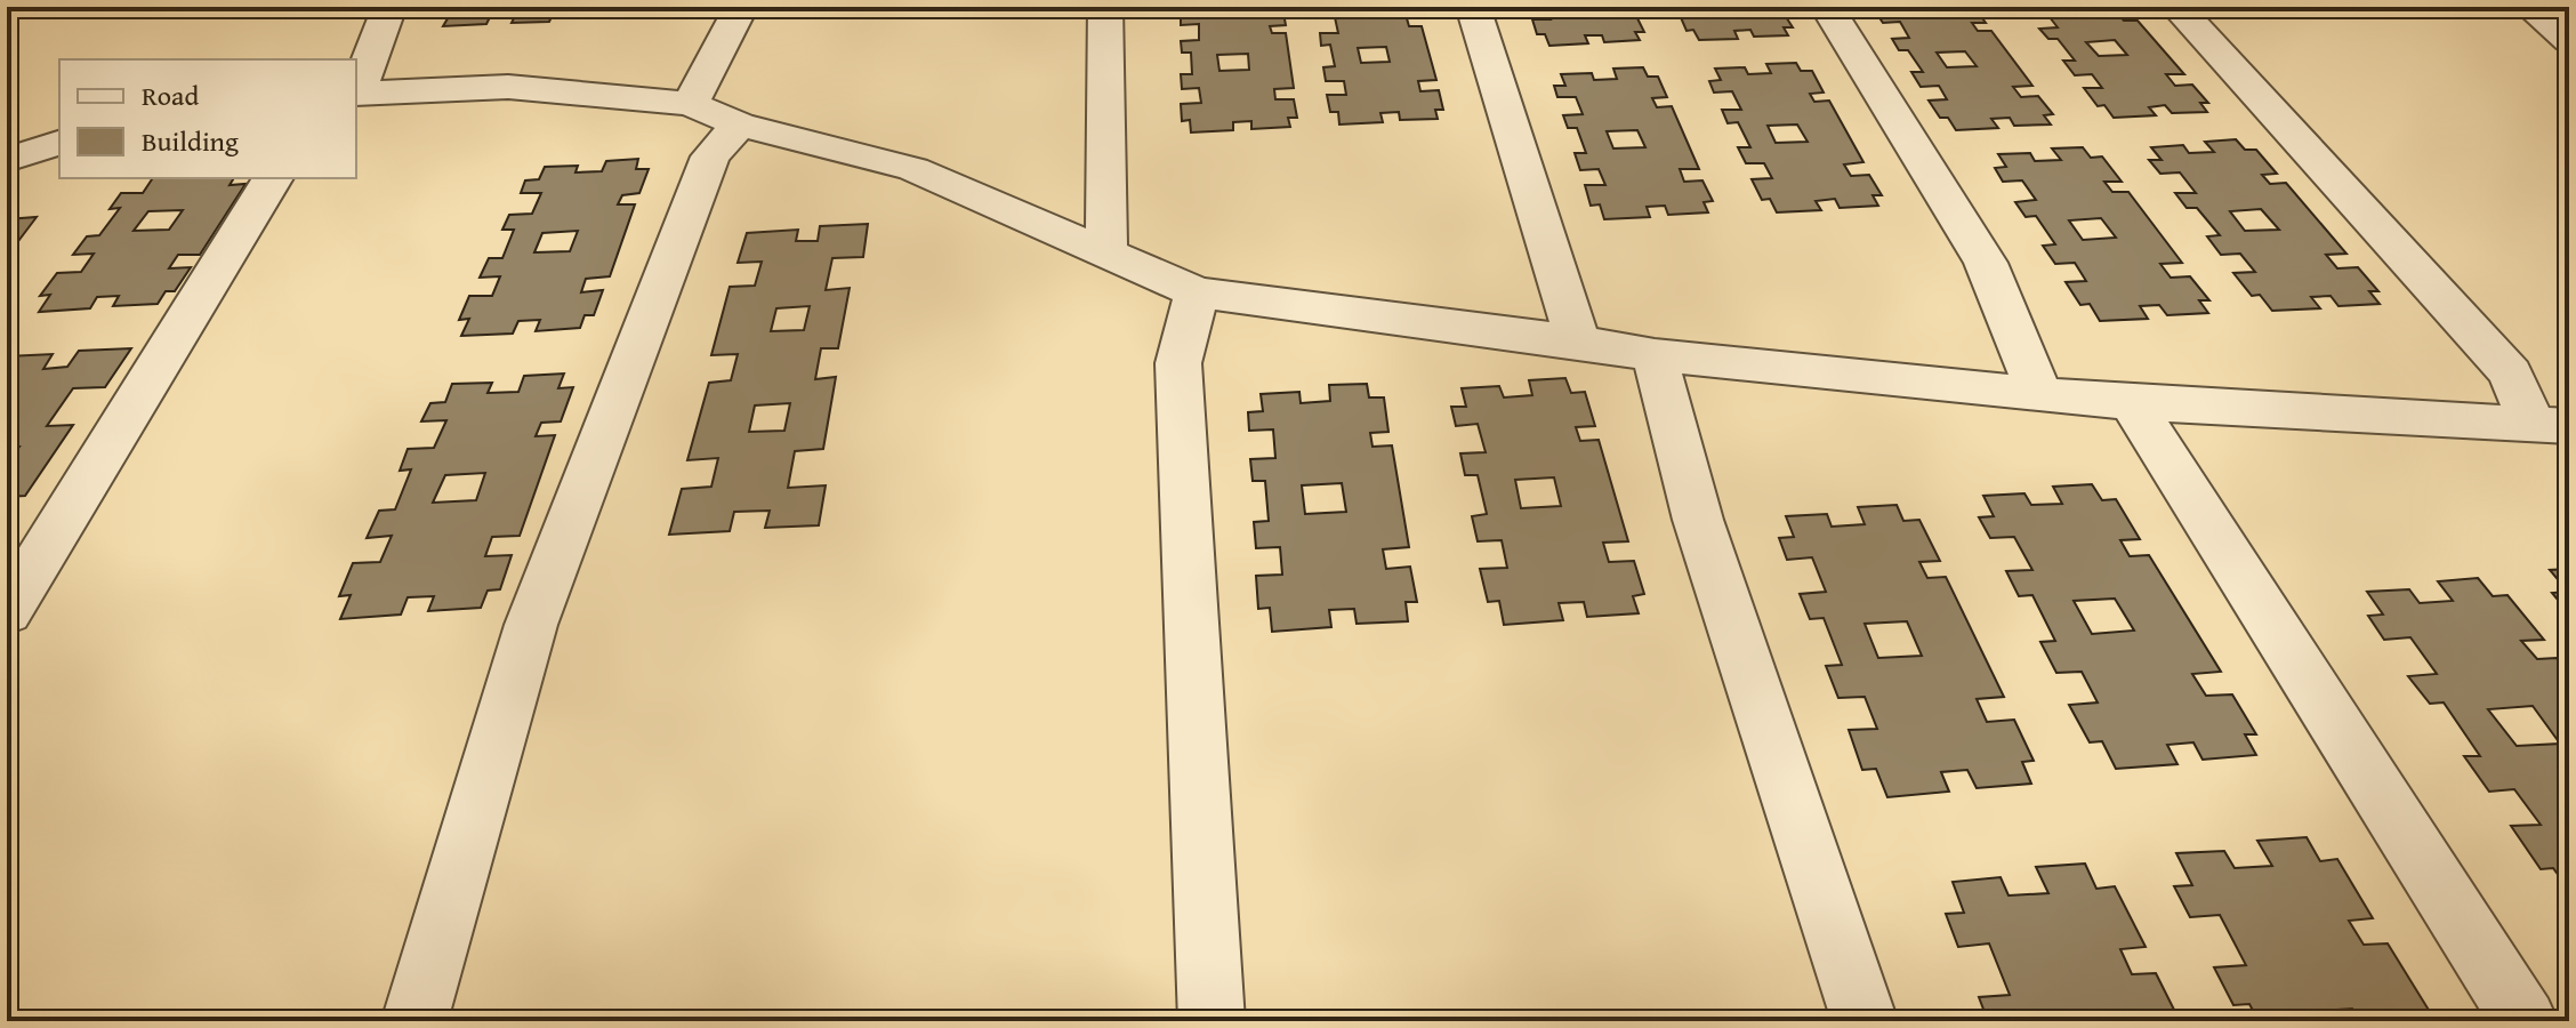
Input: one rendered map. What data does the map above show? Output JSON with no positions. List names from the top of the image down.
{
  "legend": ["Road", "Building"]
}
